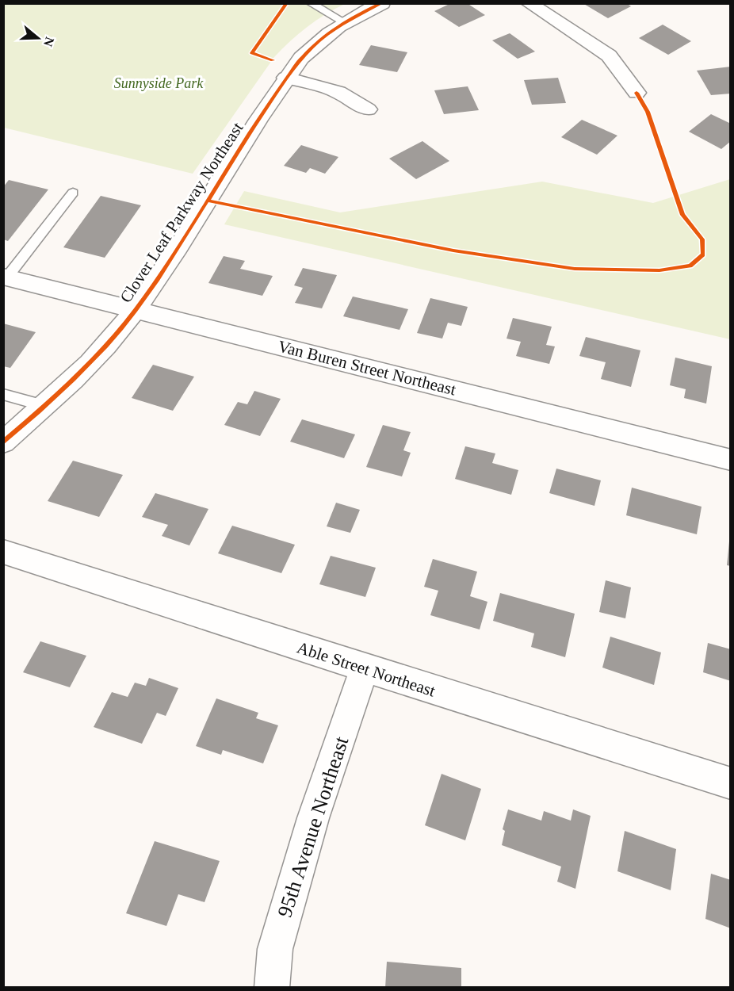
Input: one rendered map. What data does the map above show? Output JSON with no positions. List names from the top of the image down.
{
  "streets": {
    "street": [
      "Clover Leaf Parkway Northeast",
      "Van Buren Street Northeast",
      "Able Street Northeast",
      "95th Avenue Northeast"
    ]
  },
  "crossings": [
    ["Clover Leaf Parkway Northeast", "Van Buren Street Northeast"],
    ["Able Street Northeast", "95th Avenue Northeast"]
  ],
  "parks": ["Sunnyside Park"],
  "north": "right"
}
